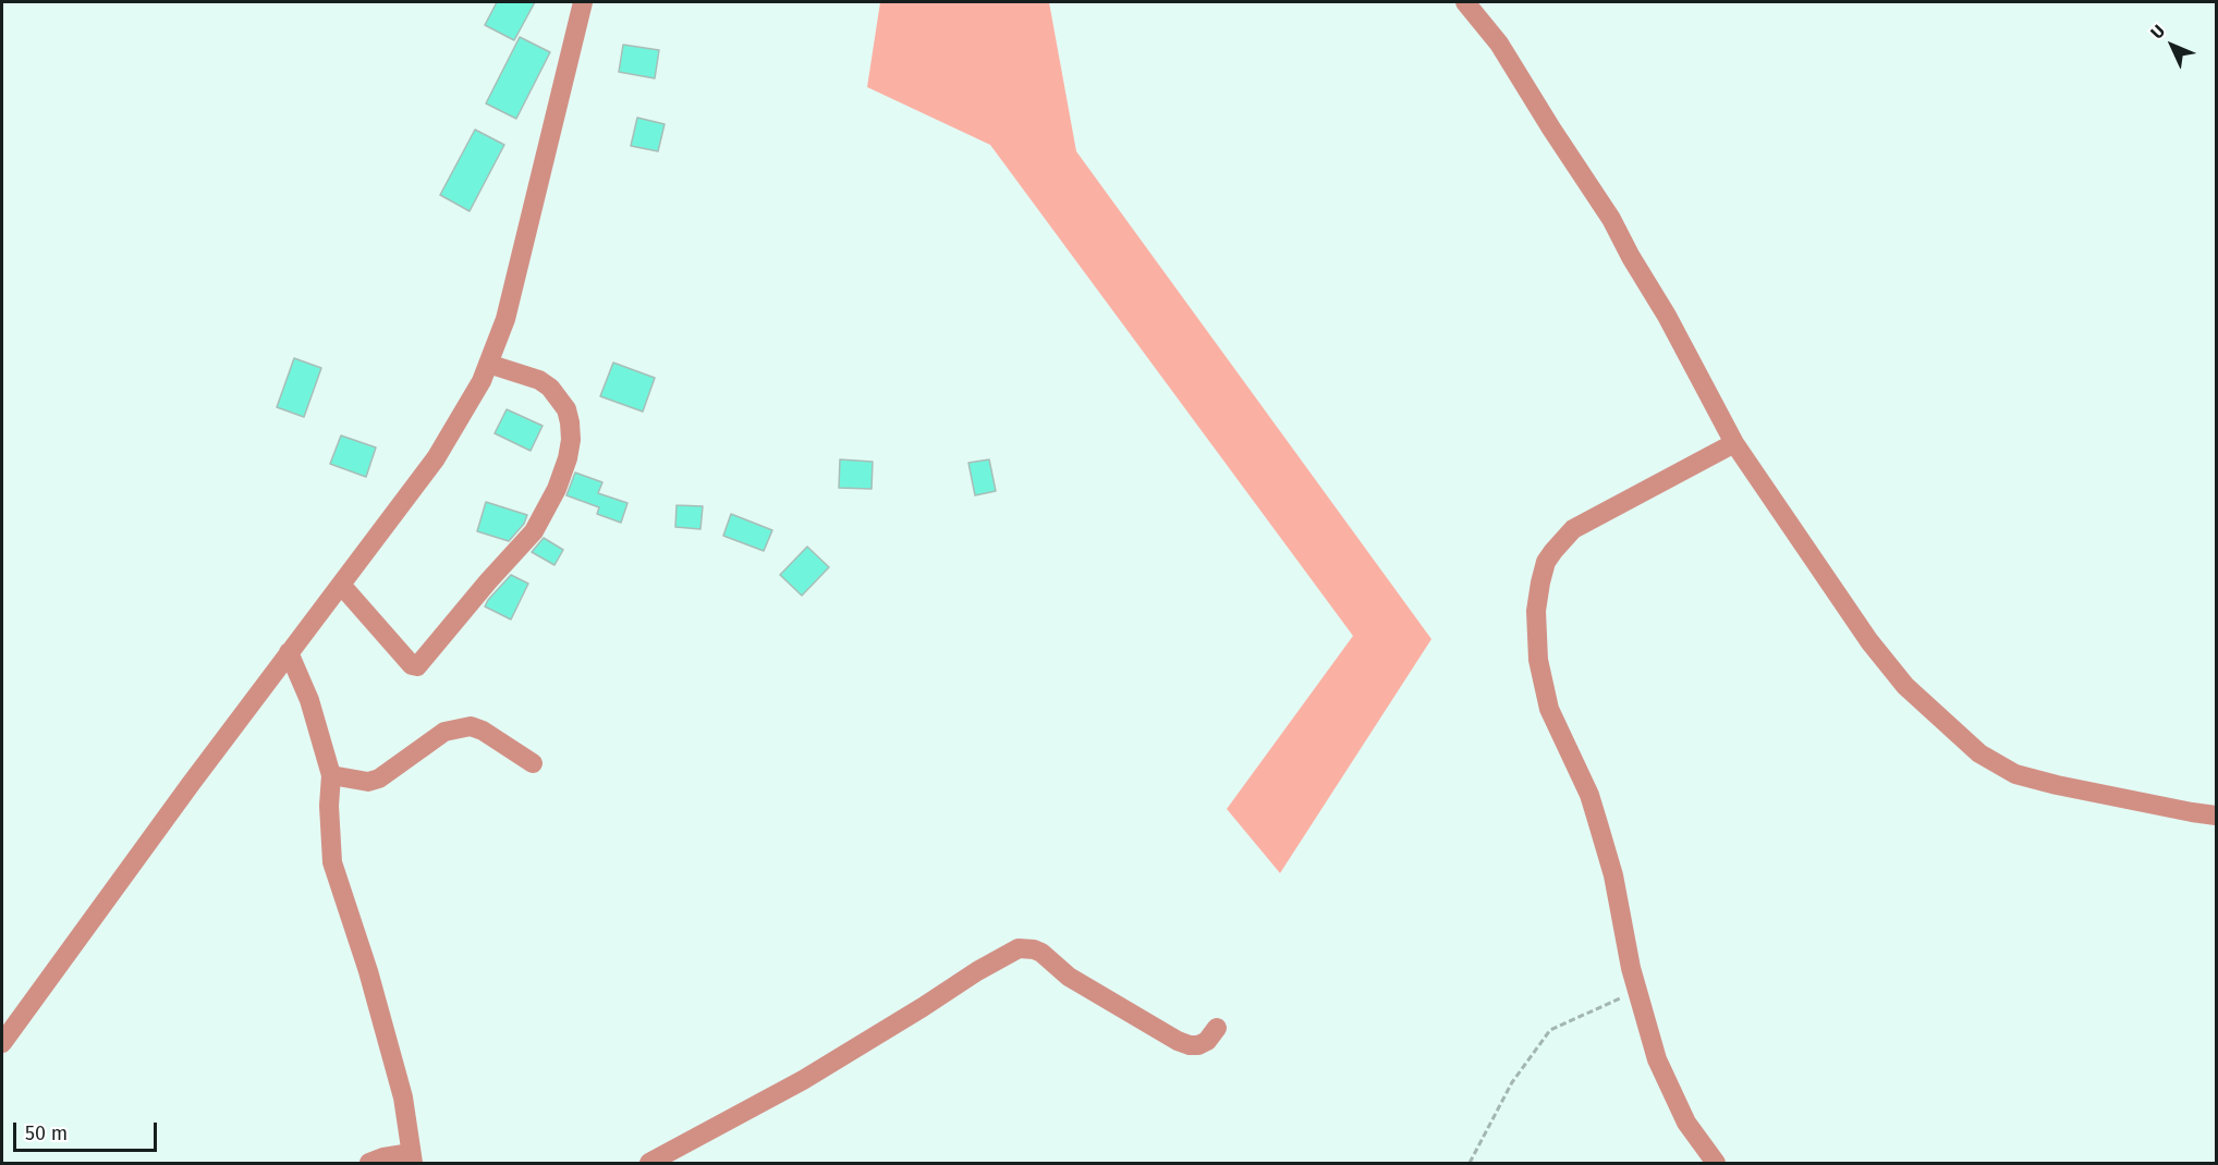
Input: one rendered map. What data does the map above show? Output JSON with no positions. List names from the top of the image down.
{
  "scale_bar": "50 m",
  "north": "top left"
}
